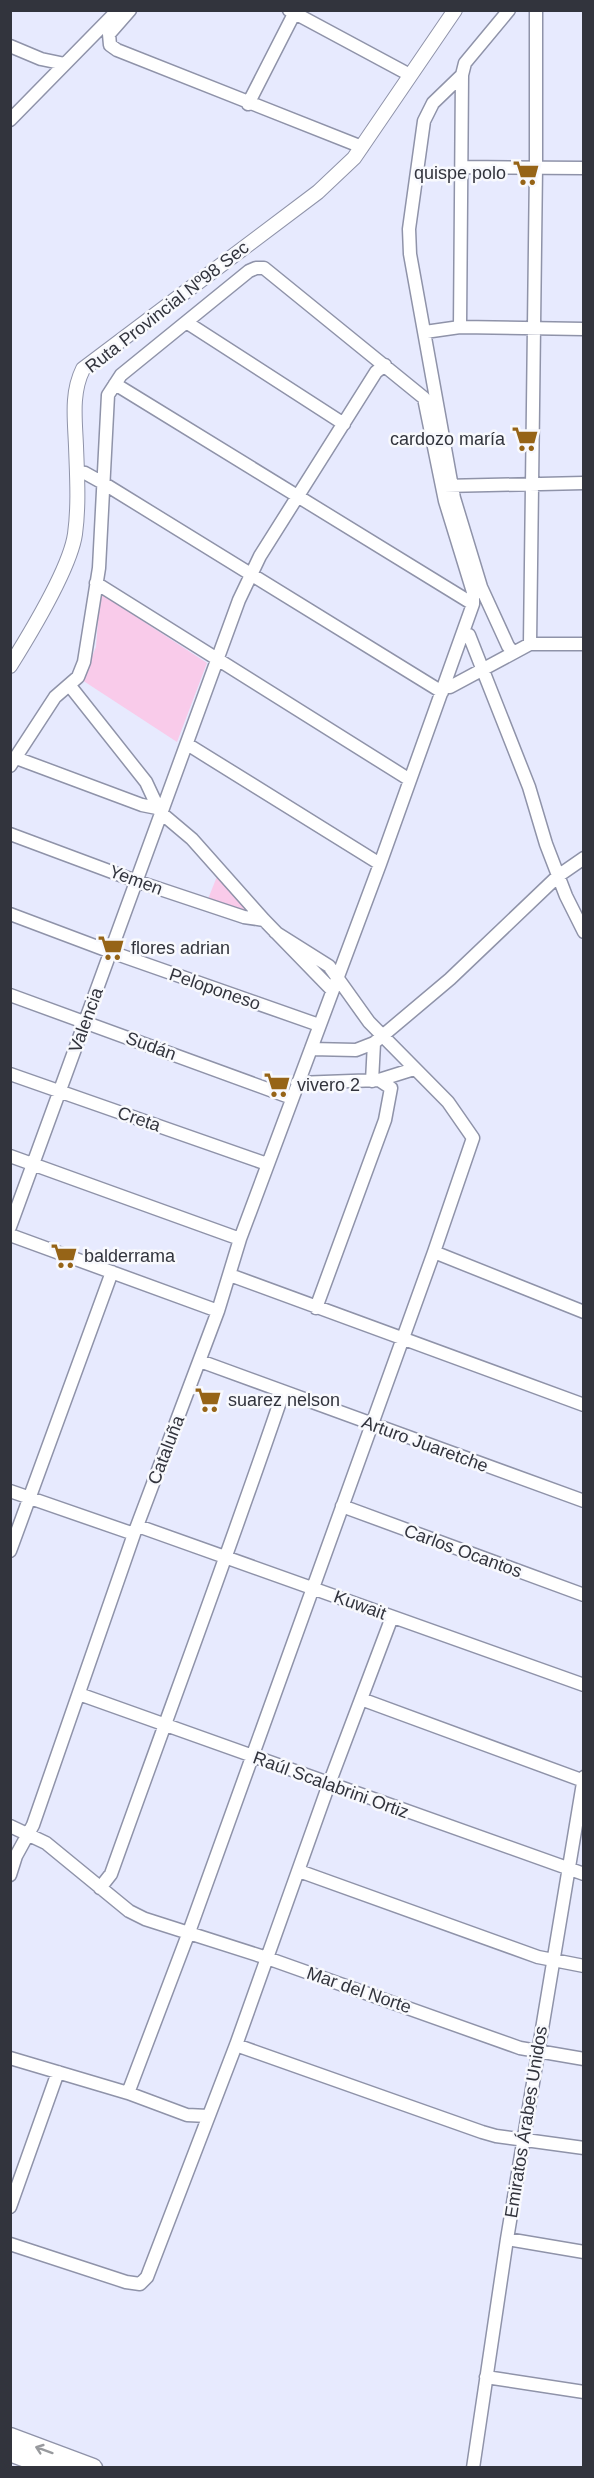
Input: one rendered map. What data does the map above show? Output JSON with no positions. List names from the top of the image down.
{
  "streets": {
    "street": [
      "Ruta Provincial Nº98 Sec",
      "Yemen",
      "Peloponeso",
      "Valencia",
      "Sudán",
      "Creta",
      "Arturo Juaretche",
      "Cataluña",
      "Carlos Ocantos",
      "Kuwait",
      "Raúl Scalabrini Ortiz",
      "Mar del Norte",
      "Emiratos Árabes Unidos"
    ]
  },
  "crossings": [
    ["Yemen", "Valencia"],
    ["Peloponeso", "Valencia"],
    ["Peloponeso", "Cataluña"],
    ["Valencia", "Sudán"],
    ["Valencia", "Creta"],
    ["Sudán", "Cataluña"],
    ["Creta", "Cataluña"],
    ["Arturo Juaretche", "Cataluña"],
    ["Cataluña", "Kuwait"],
    ["Cataluña", "Raúl Scalabrini Ortiz"],
    ["Cataluña", "Mar del Norte"],
    ["Raúl Scalabrini Ortiz", "Emiratos Árabes Unidos"],
    ["Mar del Norte", "Emiratos Árabes Unidos"]
  ],
  "places": {
    "supermarket": [
      "quispe polo",
      "cardozo maría",
      "flores adrian",
      "vivero 2",
      "balderrama",
      "suarez nelson"
    ]
  }
}
